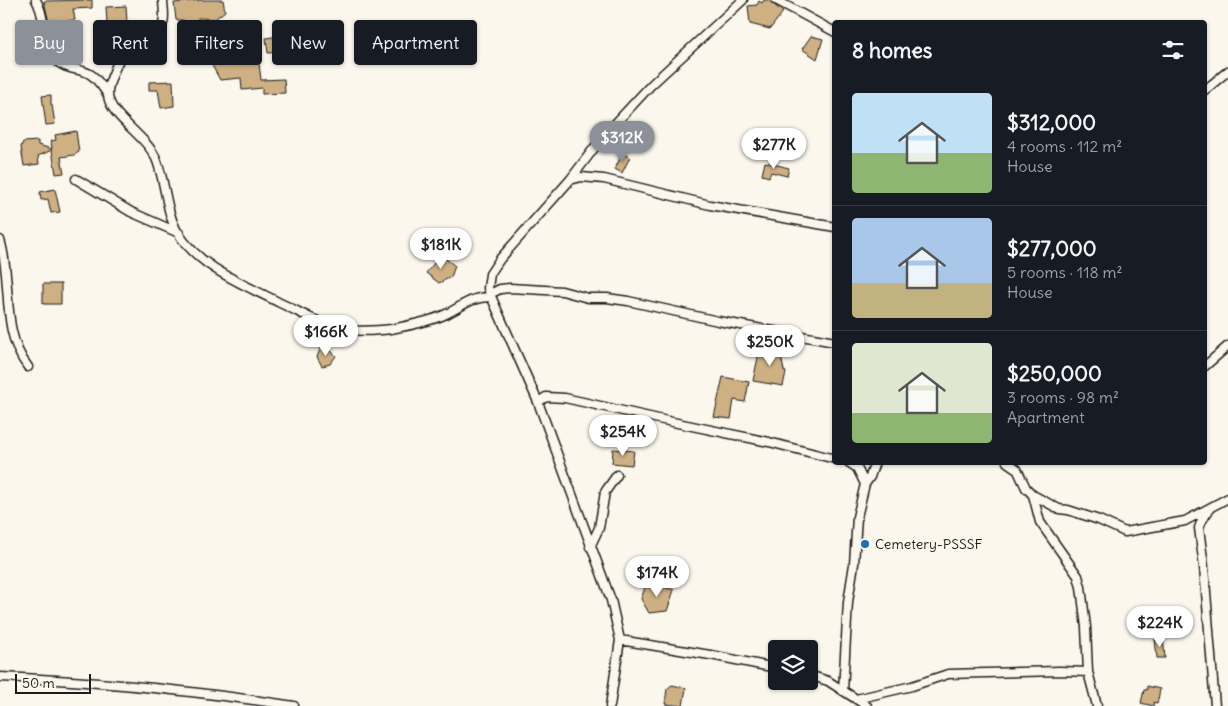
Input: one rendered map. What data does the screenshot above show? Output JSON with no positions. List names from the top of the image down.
{
  "places": ["Cemetery-PSSSF"],
  "scale_bar": "50 m",
  "page": {
    "chip": [
      "Buy",
      "Rent",
      "Filters",
      "New",
      "Apartment"
    ],
    "heading": "8 homes",
    "list": [
      {
        "name": "$312,000",
        "note": "4 rooms · 112 m² · House"
      },
      {
        "name": "$277,000",
        "note": "5 rooms · 118 m² · House"
      },
      {
        "name": "$250,000",
        "note": "3 rooms · 98 m² · Apartment"
      }
    ],
    "price": [
      "$312K",
      "$277K",
      "$181K",
      "$166K",
      "$250K",
      "$254K",
      "$174K",
      "$224K"
    ],
    "scale": "50 m"
  }
}
